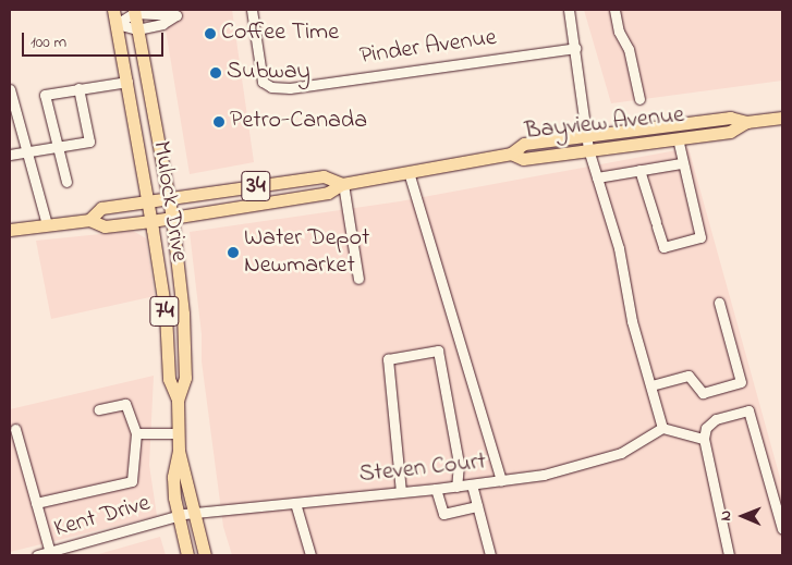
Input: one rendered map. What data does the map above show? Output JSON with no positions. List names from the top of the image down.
{
  "streets": {
    "main road": [
      "Bayview Avenue",
      "34",
      "Mulock Drive",
      "74"
    ],
    "street": ["Pinder Avenue", "Steven Court", "Kent Drive"]
  },
  "crossings": [
    ["Bayview Avenue", "34"],
    ["34", "Mulock Drive"],
    ["Mulock Drive", "Steven Court"],
    ["Mulock Drive", "Kent Drive"],
    ["Steven Court", "Kent Drive"]
  ],
  "places": [
    "Coffee Time",
    "Subway",
    "Petro-Canada",
    "Water Depot Newmarket"
  ],
  "scale_bar": "100 m",
  "north": "left"
}
